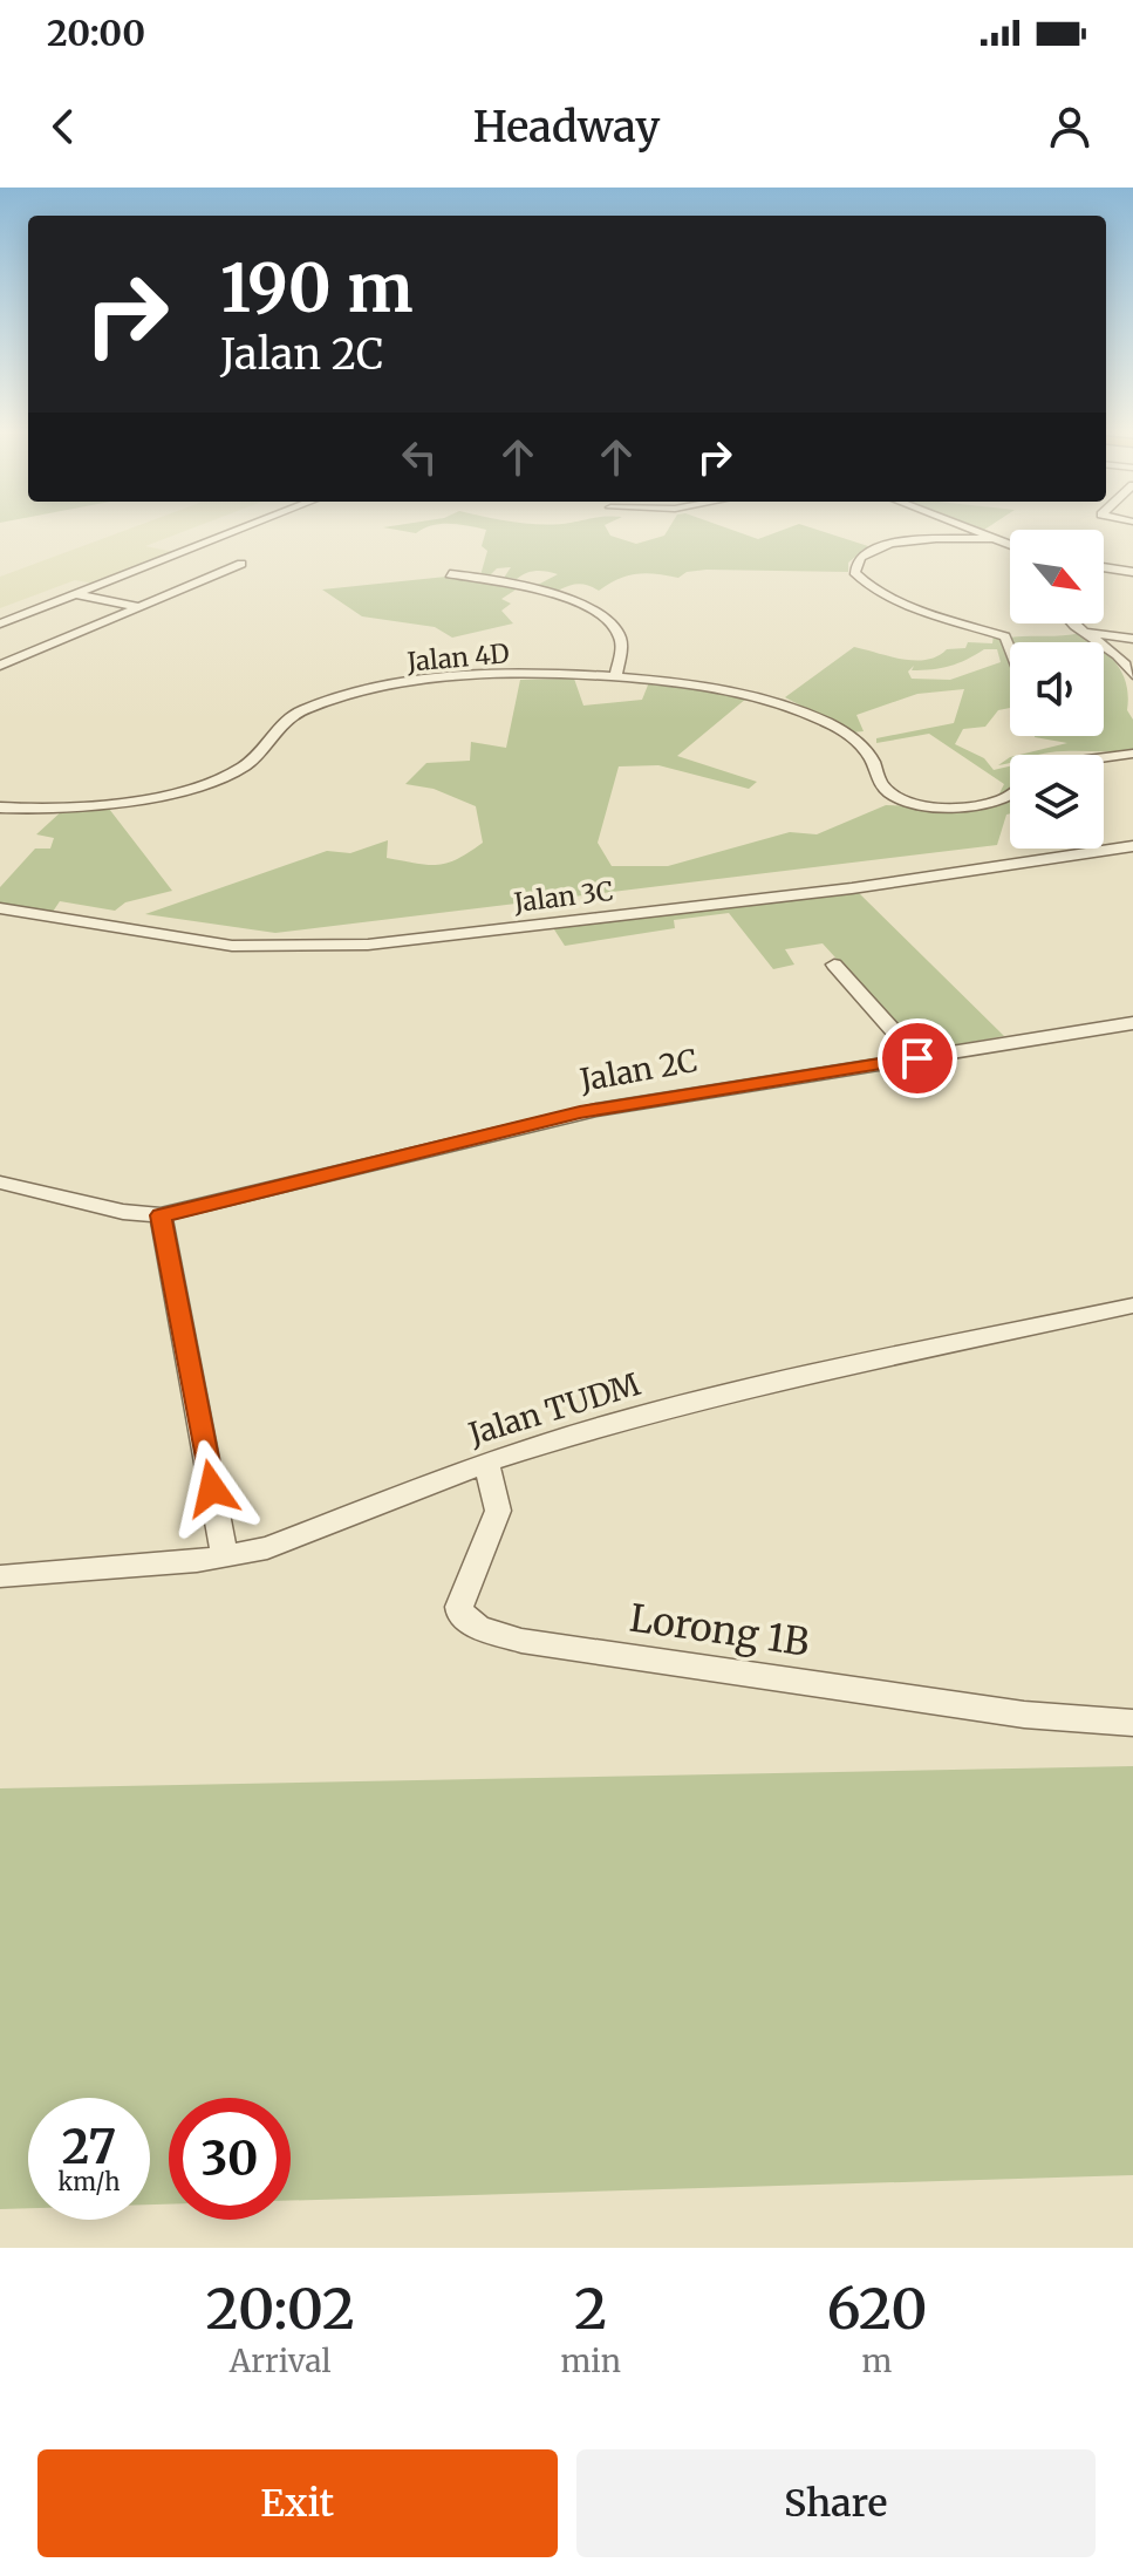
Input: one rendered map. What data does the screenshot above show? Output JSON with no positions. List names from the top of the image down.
{
  "streets": {
    "street": [
      "Jalan 4D",
      "Jalan 3C",
      "Jalan 2C",
      "Jalan TUDM",
      "Lorong 1B"
    ]
  },
  "crossings": [
    ["Jalan TUDM", "Lorong 1B"]
  ],
  "north": "bottom right",
  "page": {
    "status": "20:00",
    "header": "Headway",
    "turn": ["190 m", "Jalan 2C"],
    "speed": "27 km/h",
    "limit": "30",
    "eta": [
      "20:02",
      "Arrival",
      "2",
      "min",
      "620",
      "m"
    ],
    "buttons": ["Exit", "Share"]
  }
}
